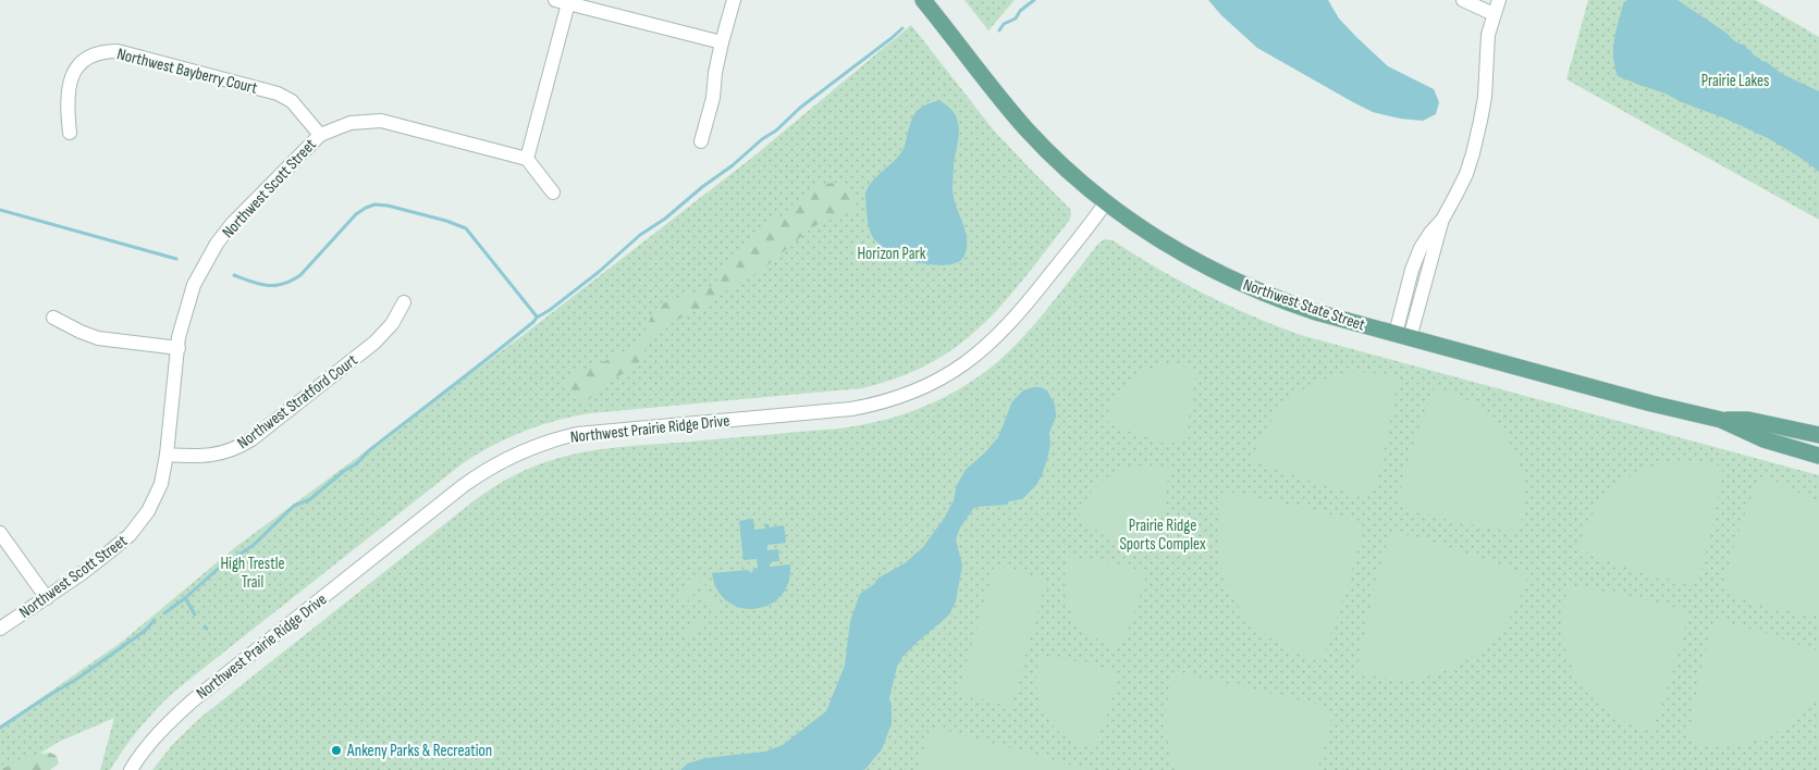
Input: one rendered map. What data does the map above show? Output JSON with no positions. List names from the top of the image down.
{
  "streets": {
    "main road": ["Northwest State Street"],
    "street": [
      "Northwest Bayberry Court",
      "Northwest Scott Street",
      "Northwest Stratford Court",
      "Northwest Prairie Ridge Drive"
    ]
  },
  "crossings": [
    ["Northwest Bayberry Court", "Northwest Scott Street"],
    ["Northwest Scott Street", "Northwest Stratford Court"],
    ["Northwest State Street", "Northwest Prairie Ridge Drive"]
  ],
  "parks": [
    "Prairie Lakes",
    "Horizon Park",
    "Prairie Ridge Sports Complex",
    "High Trestle Trail"
  ],
  "places": ["Ankeny Parks & Recreation"]
}
